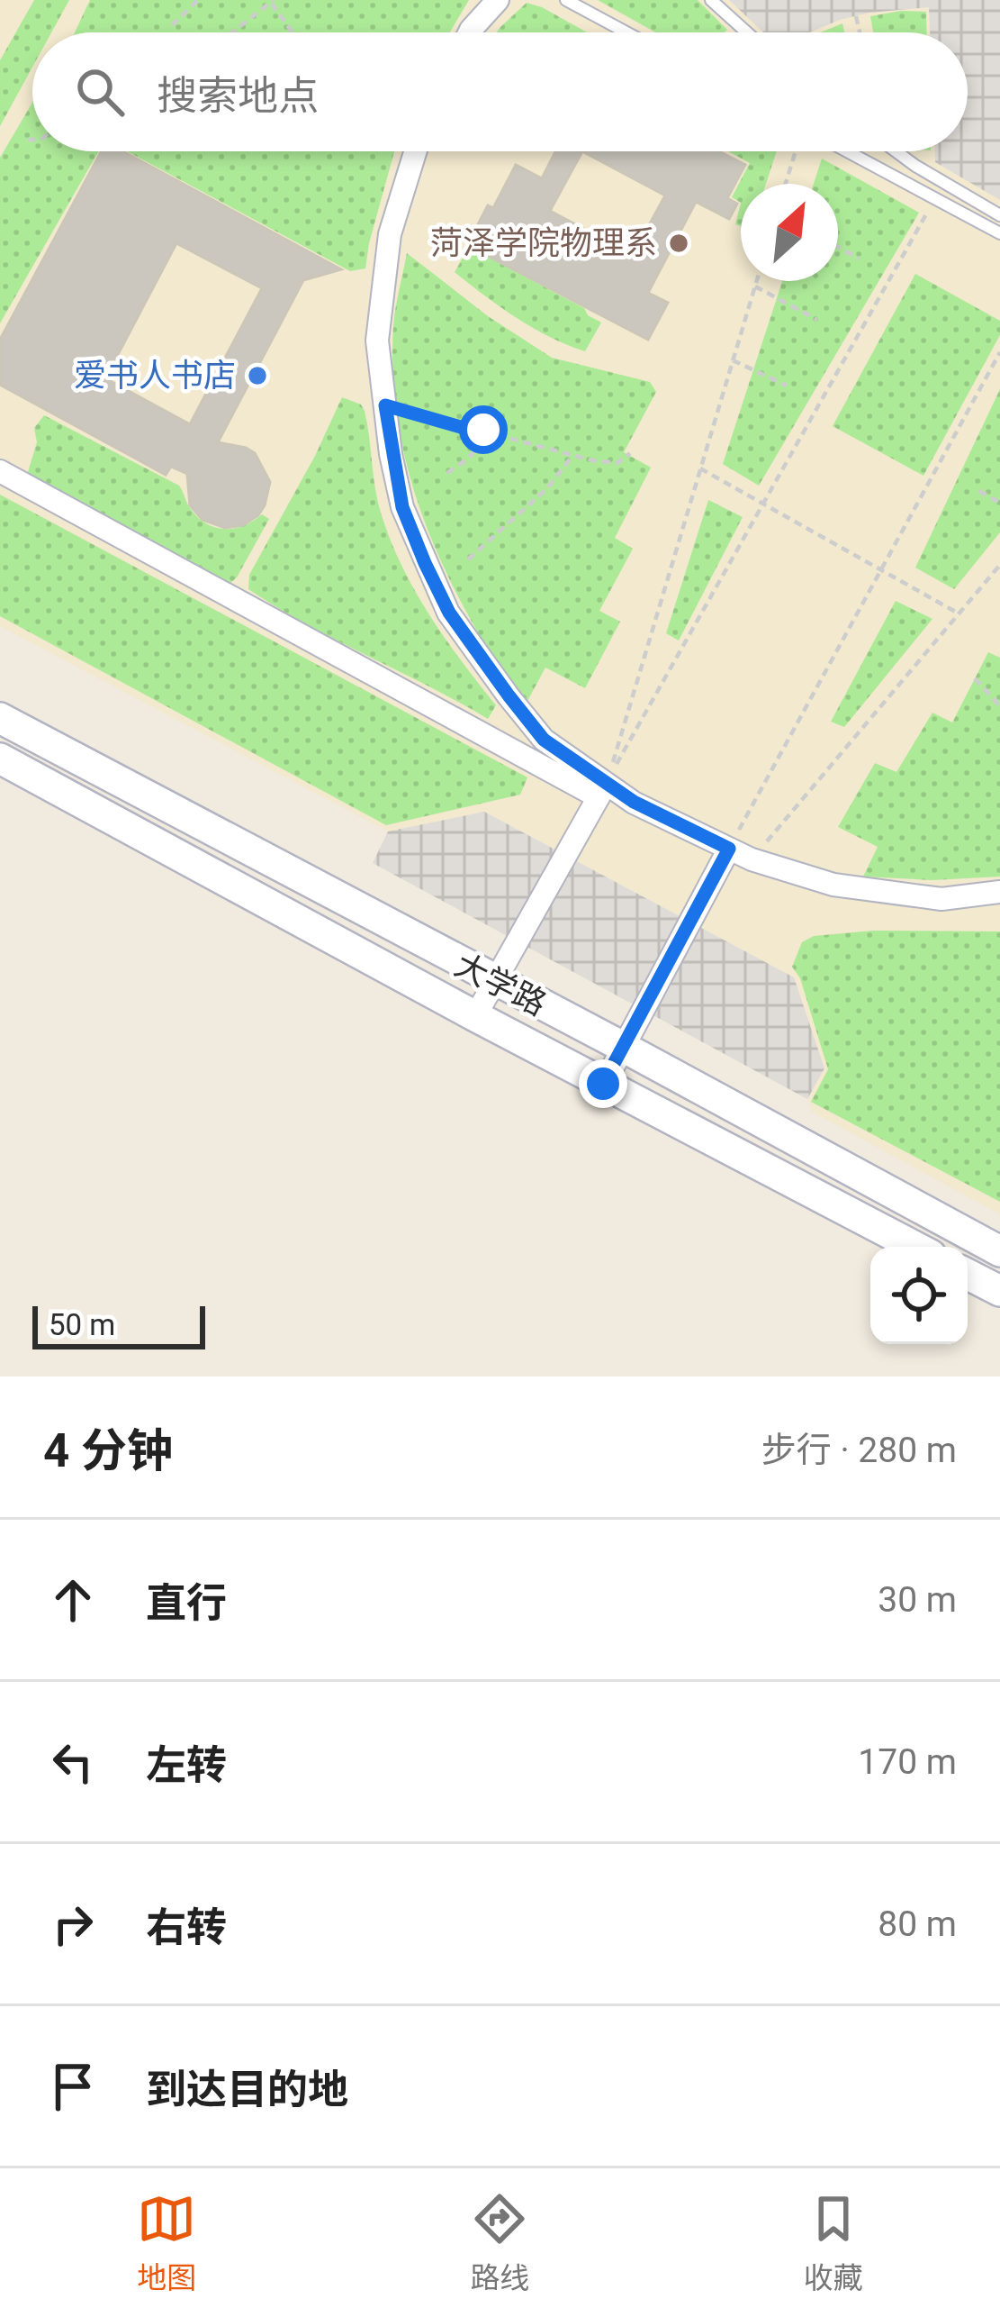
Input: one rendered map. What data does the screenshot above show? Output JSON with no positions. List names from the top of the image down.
{
  "streets": {
    "main road": ["大学路"]
  },
  "places": ["菏泽学院物理系", "爱书人书店"],
  "scale_bar": "50 m",
  "north": "top right",
  "page": {
    "search": "搜索地点",
    "scale": "50 m",
    "heading": ["4 分钟", "步行 · 280 m"],
    "list": [
      ["直行", "30 m"],
      ["左转", "170 m"],
      ["右转", "80 m"],
      "到达目的地"
    ],
    "nav": ["地图", "路线", "收藏"]
  }
}
